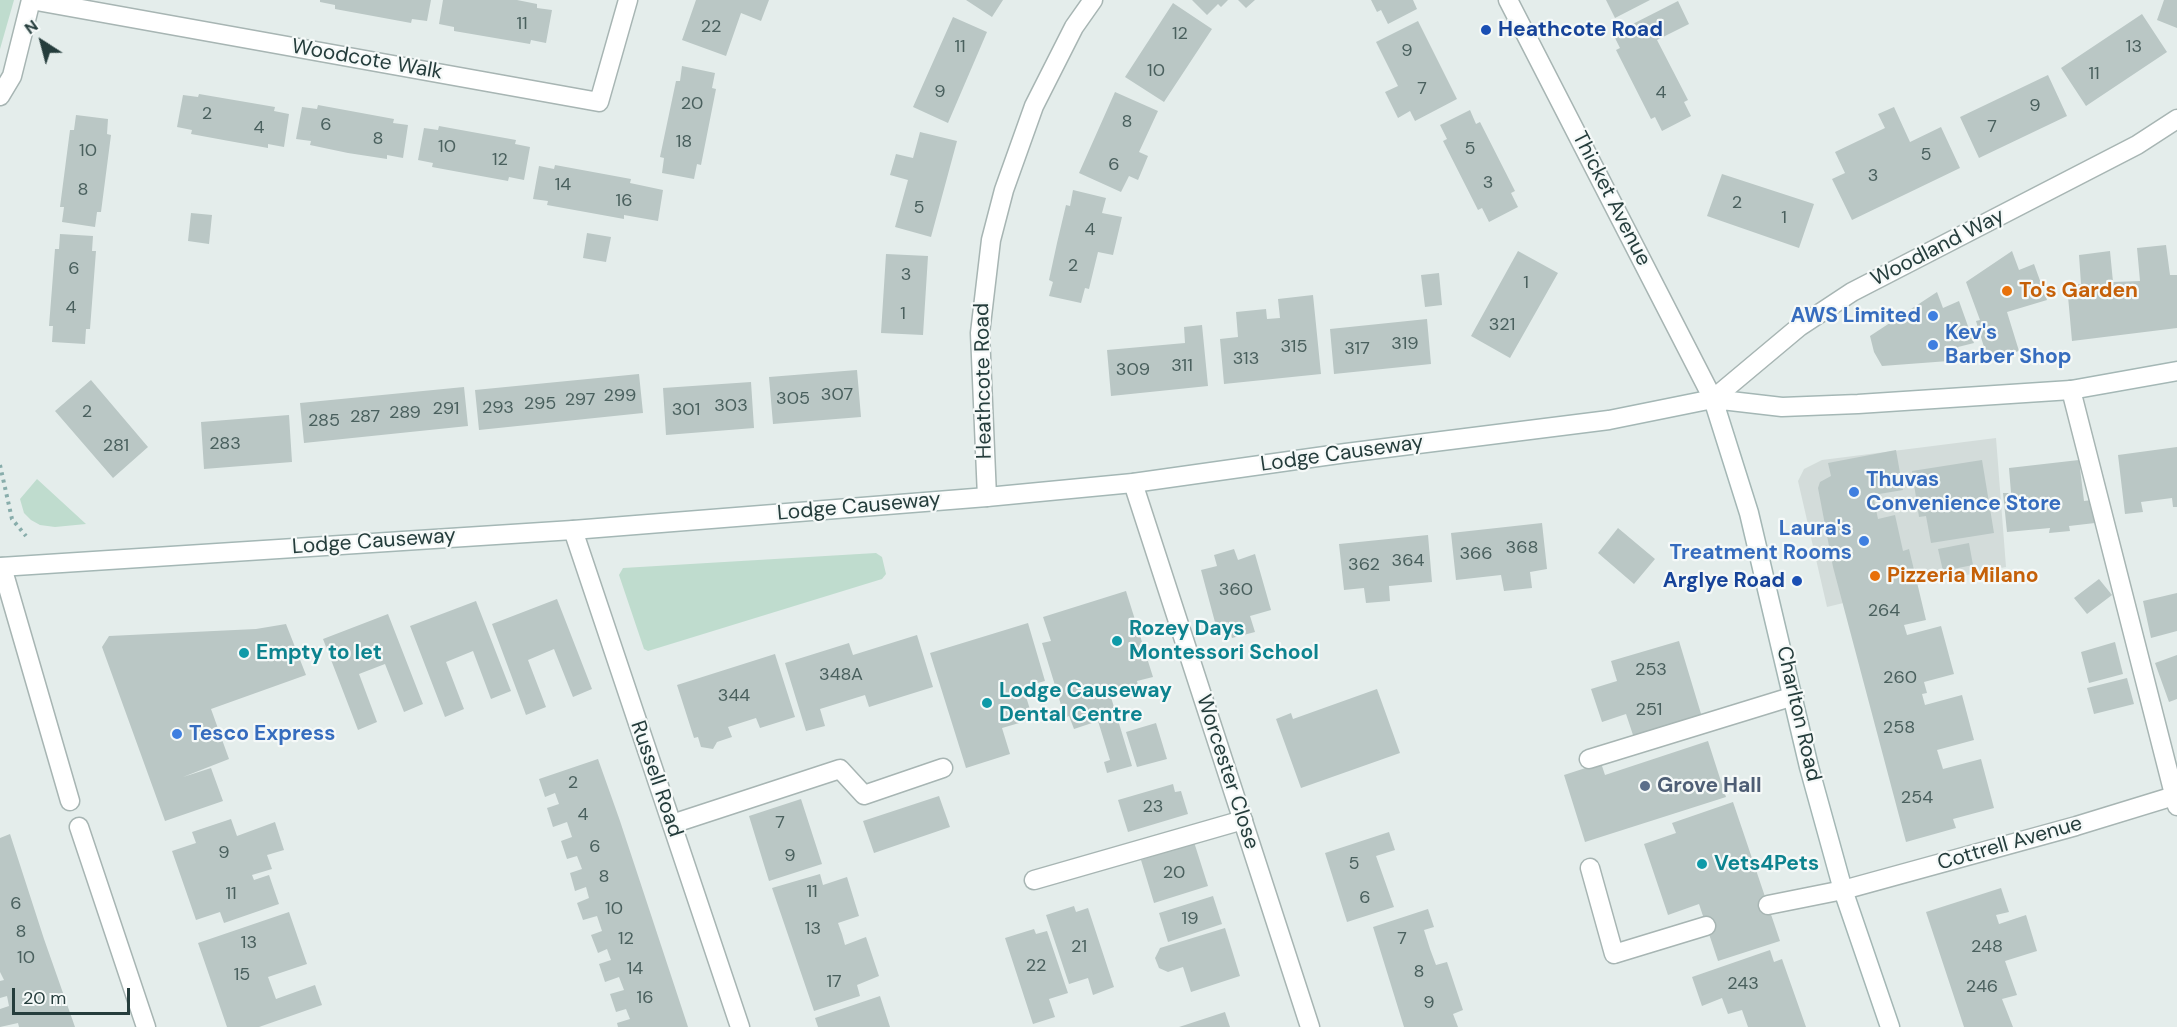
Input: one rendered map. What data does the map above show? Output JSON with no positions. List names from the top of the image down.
{
  "streets": {
    "street": [
      "Woodcote Walk",
      "Thicket Avenue",
      "Woodland Way",
      "Heathcote Road",
      "Lodge Causeway",
      "Charlton Road",
      "Worcester Close",
      "Russell Road",
      "Cottrell Avenue"
    ]
  },
  "crossings": [
    ["Thicket Avenue", "Woodland Way"],
    ["Thicket Avenue", "Lodge Causeway"],
    ["Thicket Avenue", "Charlton Road"],
    ["Woodland Way", "Lodge Causeway"],
    ["Woodland Way", "Charlton Road"],
    ["Heathcote Road", "Lodge Causeway"],
    ["Lodge Causeway", "Charlton Road"],
    ["Lodge Causeway", "Worcester Close"],
    ["Lodge Causeway", "Russell Road"],
    ["Charlton Road", "Cottrell Avenue"]
  ],
  "places": [
    "Heathcote Road",
    "To's Garden",
    "AWS Limited",
    "Kev's Barber Shop",
    "Thuvas Convenience Store",
    "Laura's Treatment Rooms",
    "Pizzeria Milano",
    "Arglye Road",
    "Rozey Days Montessori School",
    "Empty to let",
    "Lodge Causeway Dental Centre",
    "Tesco Express",
    "Grove Hall",
    "Vets4Pets"
  ],
  "house_numbers": [
    "11",
    "22",
    "12",
    "11",
    "13",
    "9",
    "10",
    "11",
    "7",
    "9",
    "4",
    "20",
    "9",
    "2",
    "8",
    "6",
    "7",
    "4",
    "8",
    "18",
    "10",
    "5",
    "10",
    "5",
    "12",
    "6",
    "3",
    "3",
    "14",
    "8",
    "16",
    "2",
    "5",
    "1",
    "4",
    "2",
    "6",
    "3",
    "1",
    "4",
    "1",
    "321",
    "319",
    "315",
    "317",
    "313",
    "311",
    "309",
    "307",
    "299",
    "305",
    "297",
    "295",
    "303",
    "293",
    "291",
    "301",
    "2",
    "289",
    "287",
    "285",
    "283",
    "281",
    "368",
    "366",
    "364",
    "362",
    "360",
    "264",
    "253",
    "348A",
    "260",
    "344",
    "251",
    "258",
    "2",
    "254",
    "23",
    "4",
    "7",
    "6",
    "9",
    "9",
    "5",
    "20",
    "8",
    "11",
    "11",
    "6",
    "6",
    "10",
    "19",
    "13",
    "8",
    "12",
    "7",
    "13",
    "21",
    "248",
    "10",
    "22",
    "14",
    "8",
    "15",
    "17",
    "243",
    "246",
    "16",
    "9"
  ],
  "scale_bar": "20 m",
  "north": "top left"
}
